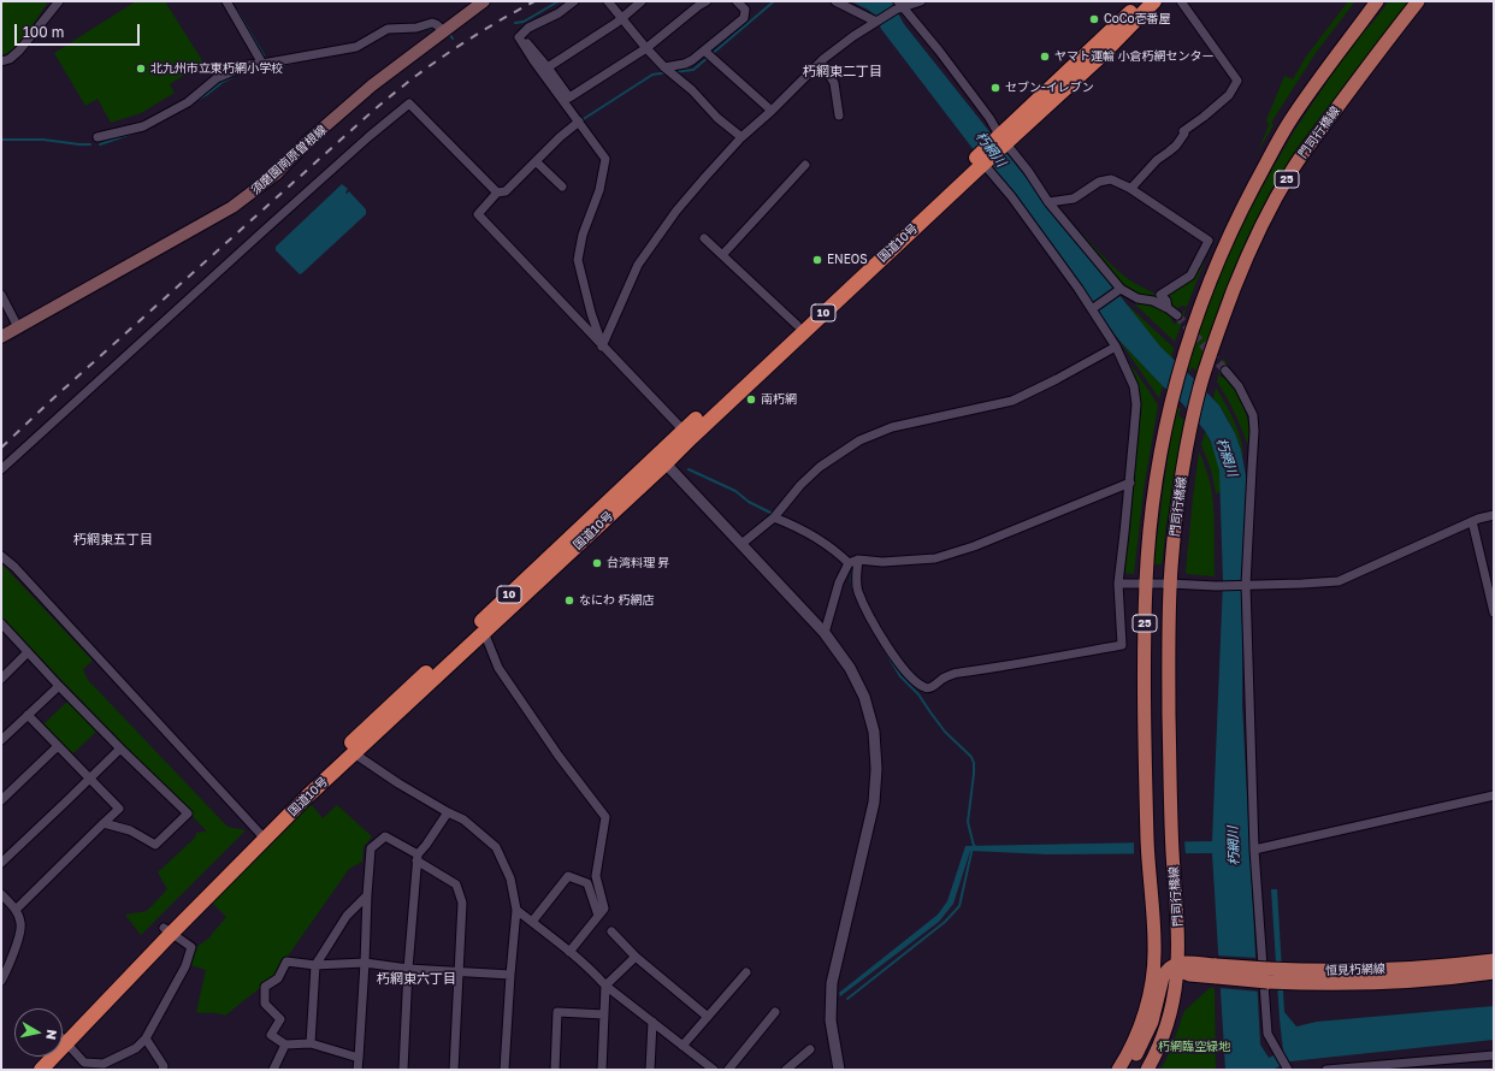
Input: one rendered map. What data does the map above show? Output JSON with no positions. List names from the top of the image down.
{
  "streets": {
    "highway": ["国道10号", "10"],
    "main road": [
      "門司行橋線",
      "須磨園南原曽根線",
      "25",
      "恒見朽網線"
    ]
  },
  "crossings": [
    ["門司行橋線", "恒見朽網線"]
  ],
  "districts": ["朽網東二丁目", "朽網東五丁目", "朽網東六丁目"],
  "water": ["朽網川"],
  "parks": ["朽網臨空緑地"],
  "places": [
    "CoCo壱番屋",
    "ヤマト運輸 小倉朽網センター",
    "北九州市立東朽網小学校",
    "セブン-イレブン",
    "ENEOS",
    "南朽網",
    "台湾料理 昇",
    "なにわ 朽網店"
  ],
  "scale_bar": "100 m",
  "north": "right"
}
